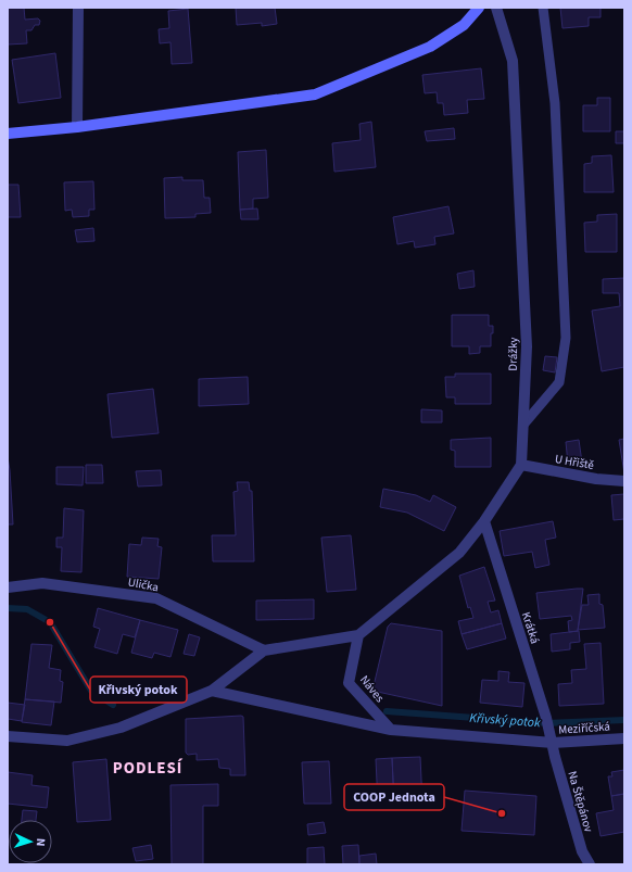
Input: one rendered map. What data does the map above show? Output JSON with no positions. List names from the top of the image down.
{
  "streets": {
    "street": [
      "Drážky",
      "U Hřiště",
      "Ulička",
      "Krátká",
      "Náves",
      "Meziříčská",
      "Na Štěpánov"
    ]
  },
  "crossings": [
    ["Drážky", "U Hřiště"],
    ["Krátká", "Meziříčská"],
    ["Krátká", "Na Štěpánov"],
    ["Náves", "Meziříčská"],
    ["Meziříčská", "Na Štěpánov"]
  ],
  "districts": ["PODLESÍ"],
  "water": ["Křivský potok"],
  "places": ["Křivský potok", "COOP Jednota"],
  "north": "right"
}
